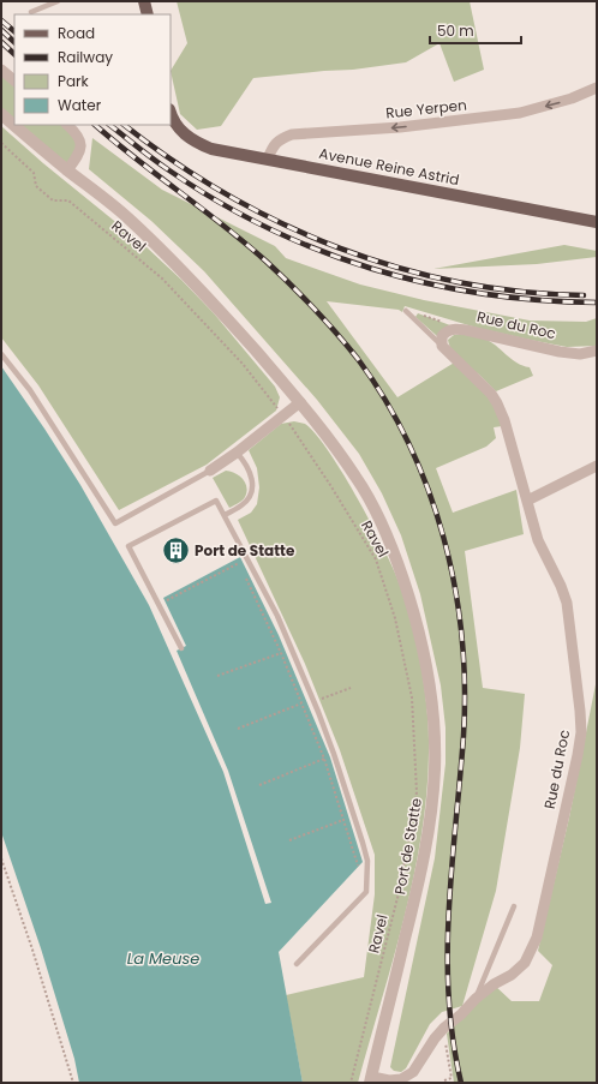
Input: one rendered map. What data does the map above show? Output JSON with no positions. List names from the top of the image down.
{
  "streets": {
    "main road": ["Avenue Reine Astrid"],
    "street": ["Rue Yerpen", "Rue du Roc", "Port de Statte"],
    "path": ["Ravel"]
  },
  "crossings": [
    ["Rue Yerpen", "Avenue Reine Astrid"],
    ["Rue du Roc", "Port de Statte"]
  ],
  "one_way": ["Rue Yerpen"],
  "water": ["La Meuse"],
  "places": {
    "building": ["Port de Statte"]
  },
  "legend": [
    "Road",
    "Railway",
    "Park",
    "Water"
  ],
  "scale_bar": "50 m"
}
